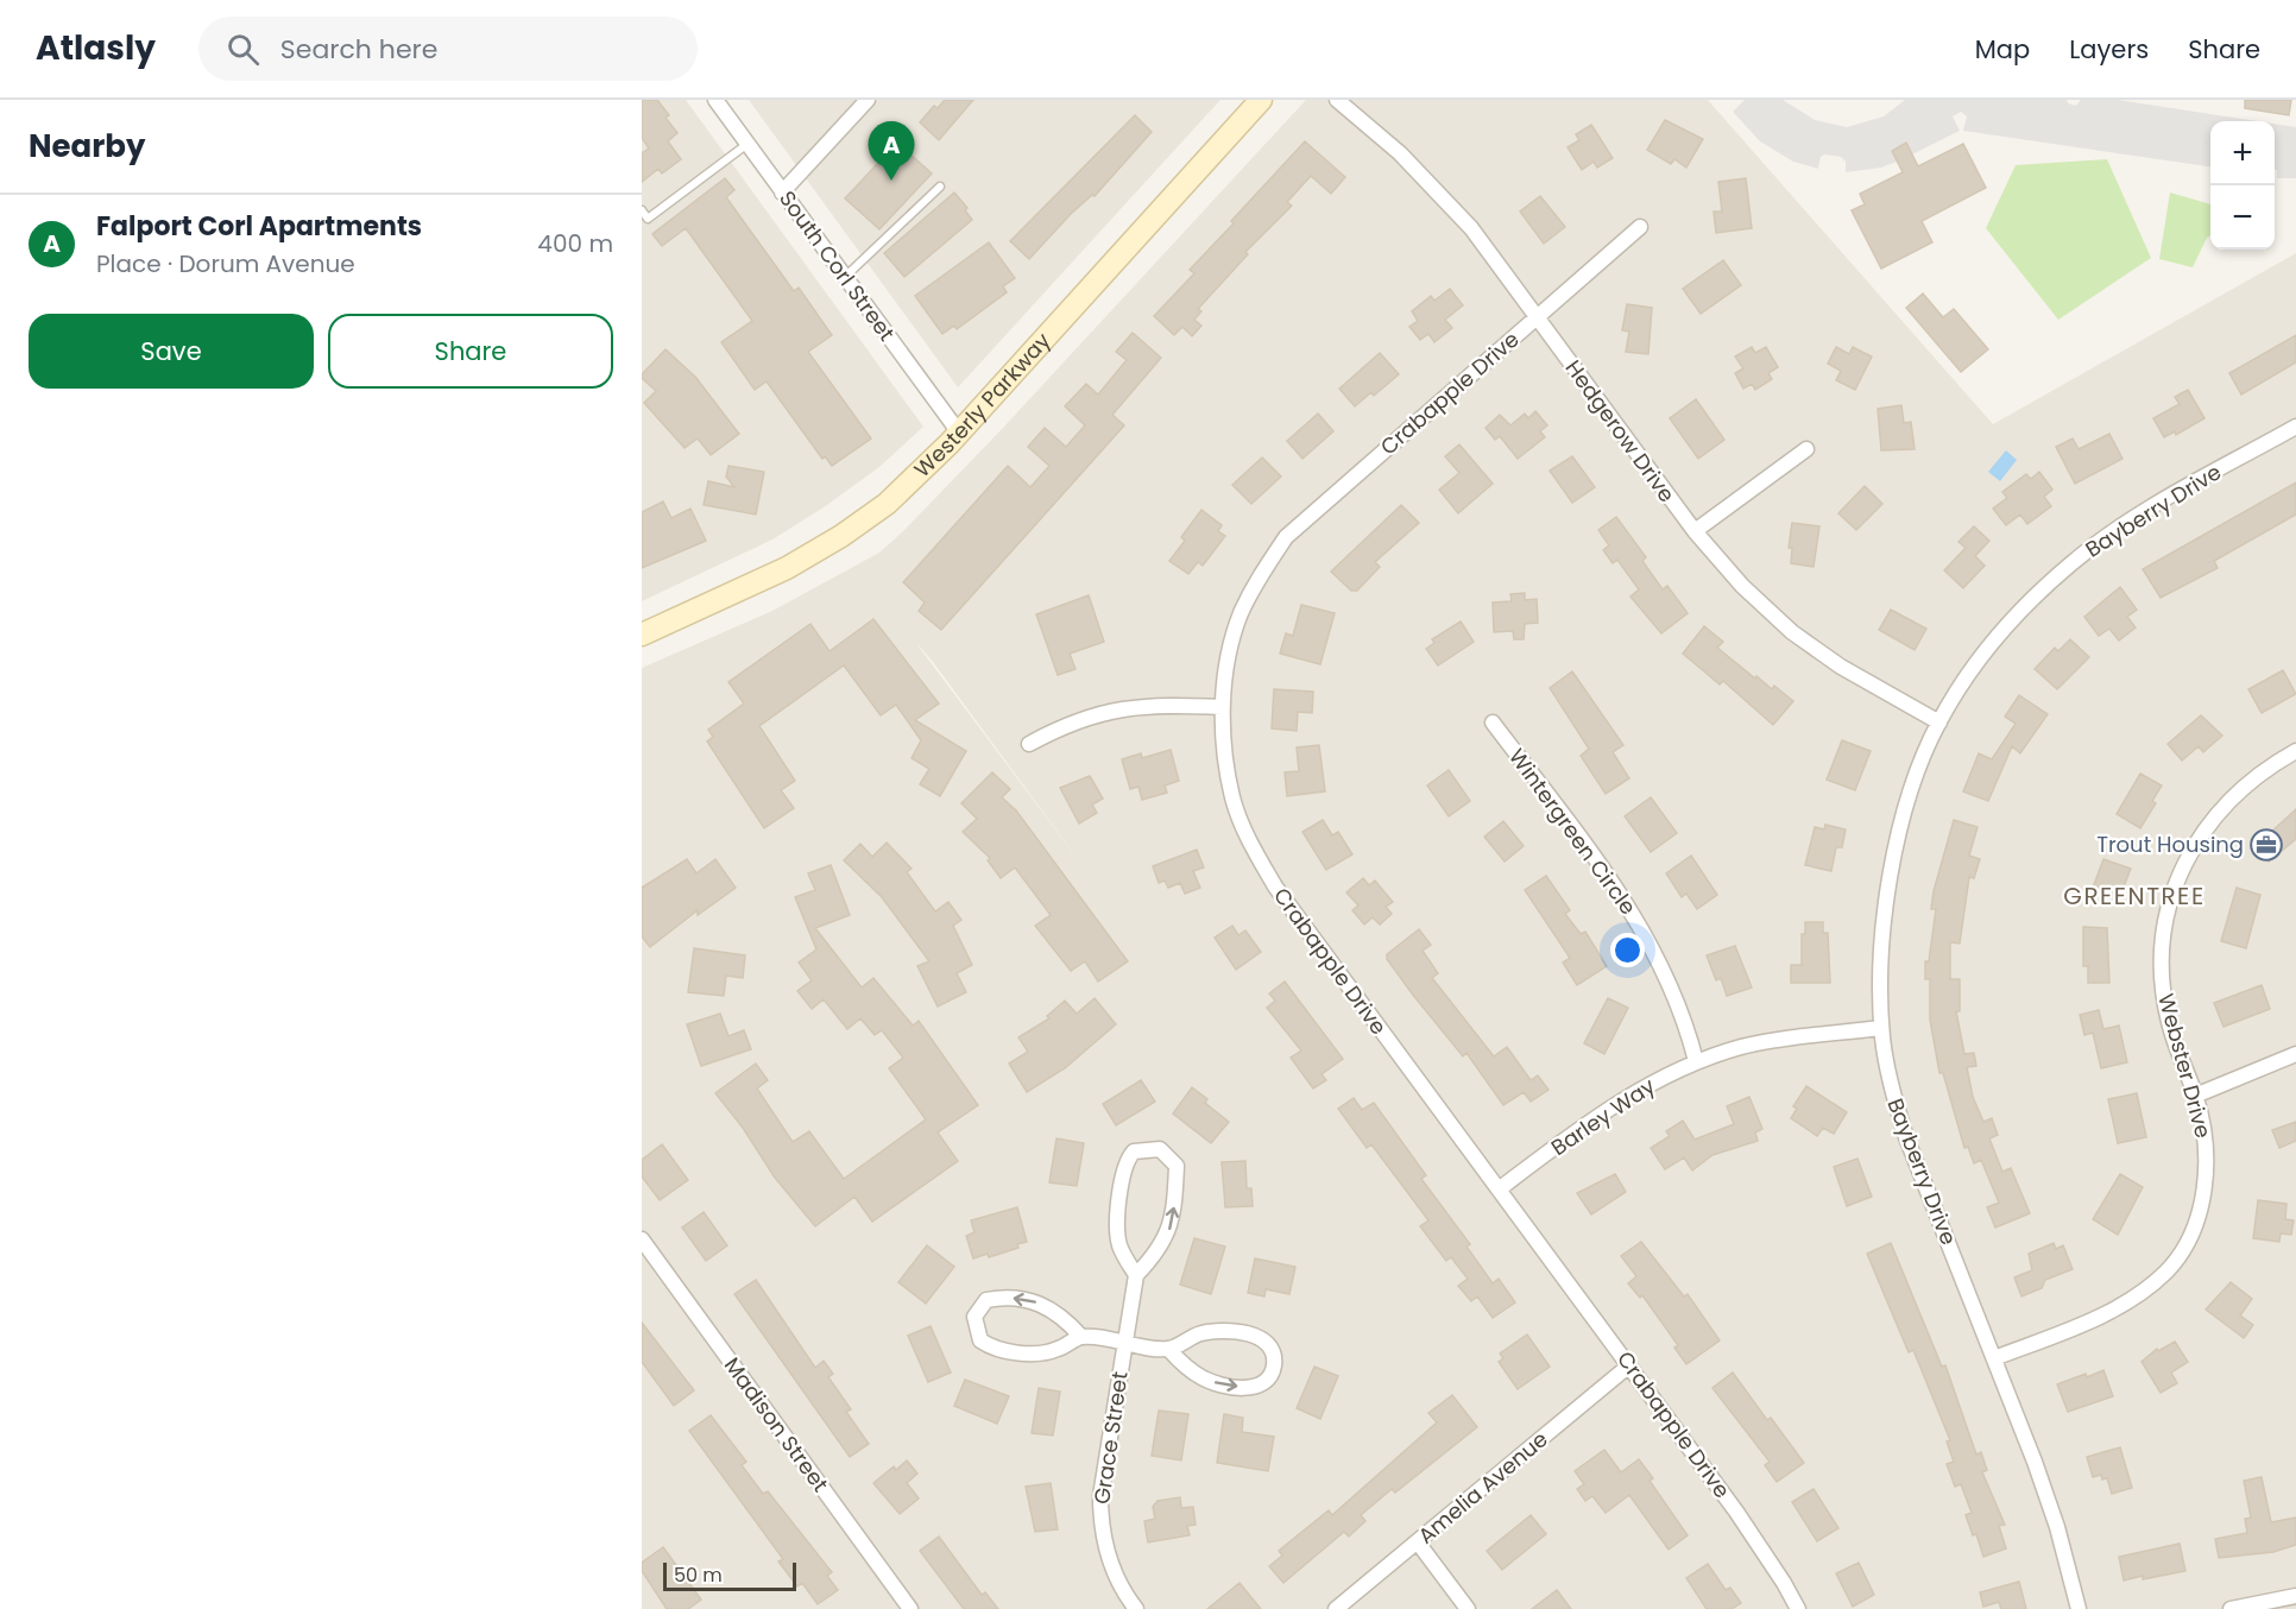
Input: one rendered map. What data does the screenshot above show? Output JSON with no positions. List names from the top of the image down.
{
  "streets": {
    "main road": ["Westerly Parkway"],
    "street": [
      "South Corl Street",
      "Crabapple Drive",
      "Hedgerow Drive",
      "Bayberry Drive",
      "Wintergreen Circle",
      "Webster Drive",
      "Barley Way",
      "Madison Street",
      "Grace Street",
      "Amelia Avenue"
    ]
  },
  "crossings": [
    ["South Corl Street", "Westerly Parkway"],
    ["Crabapple Drive", "Hedgerow Drive"],
    ["Crabapple Drive", "Barley Way"],
    ["Crabapple Drive", "Amelia Avenue"],
    ["Hedgerow Drive", "Bayberry Drive"],
    ["Bayberry Drive", "Webster Drive"],
    ["Bayberry Drive", "Barley Way"],
    ["Wintergreen Circle", "Barley Way"]
  ],
  "districts": ["GREENTREE"],
  "places": {
    "office": ["Trout Housing"]
  },
  "scale_bar": "50 m",
  "page": {
    "header": "Atlasly",
    "search": "Search here",
    "nav": ["Map", "Layers", "Share"],
    "heading": "Nearby",
    "map_buttons": ["+", "−"],
    "pins": "A",
    "list": [
      {
        "mark": "A",
        "name": "Falport Corl Apartments",
        "note": "Place · Dorum Avenue",
        "value": "400 m"
      }
    ],
    "buttons": ["Save", "Share"],
    "scale": "50 m"
  }
}
